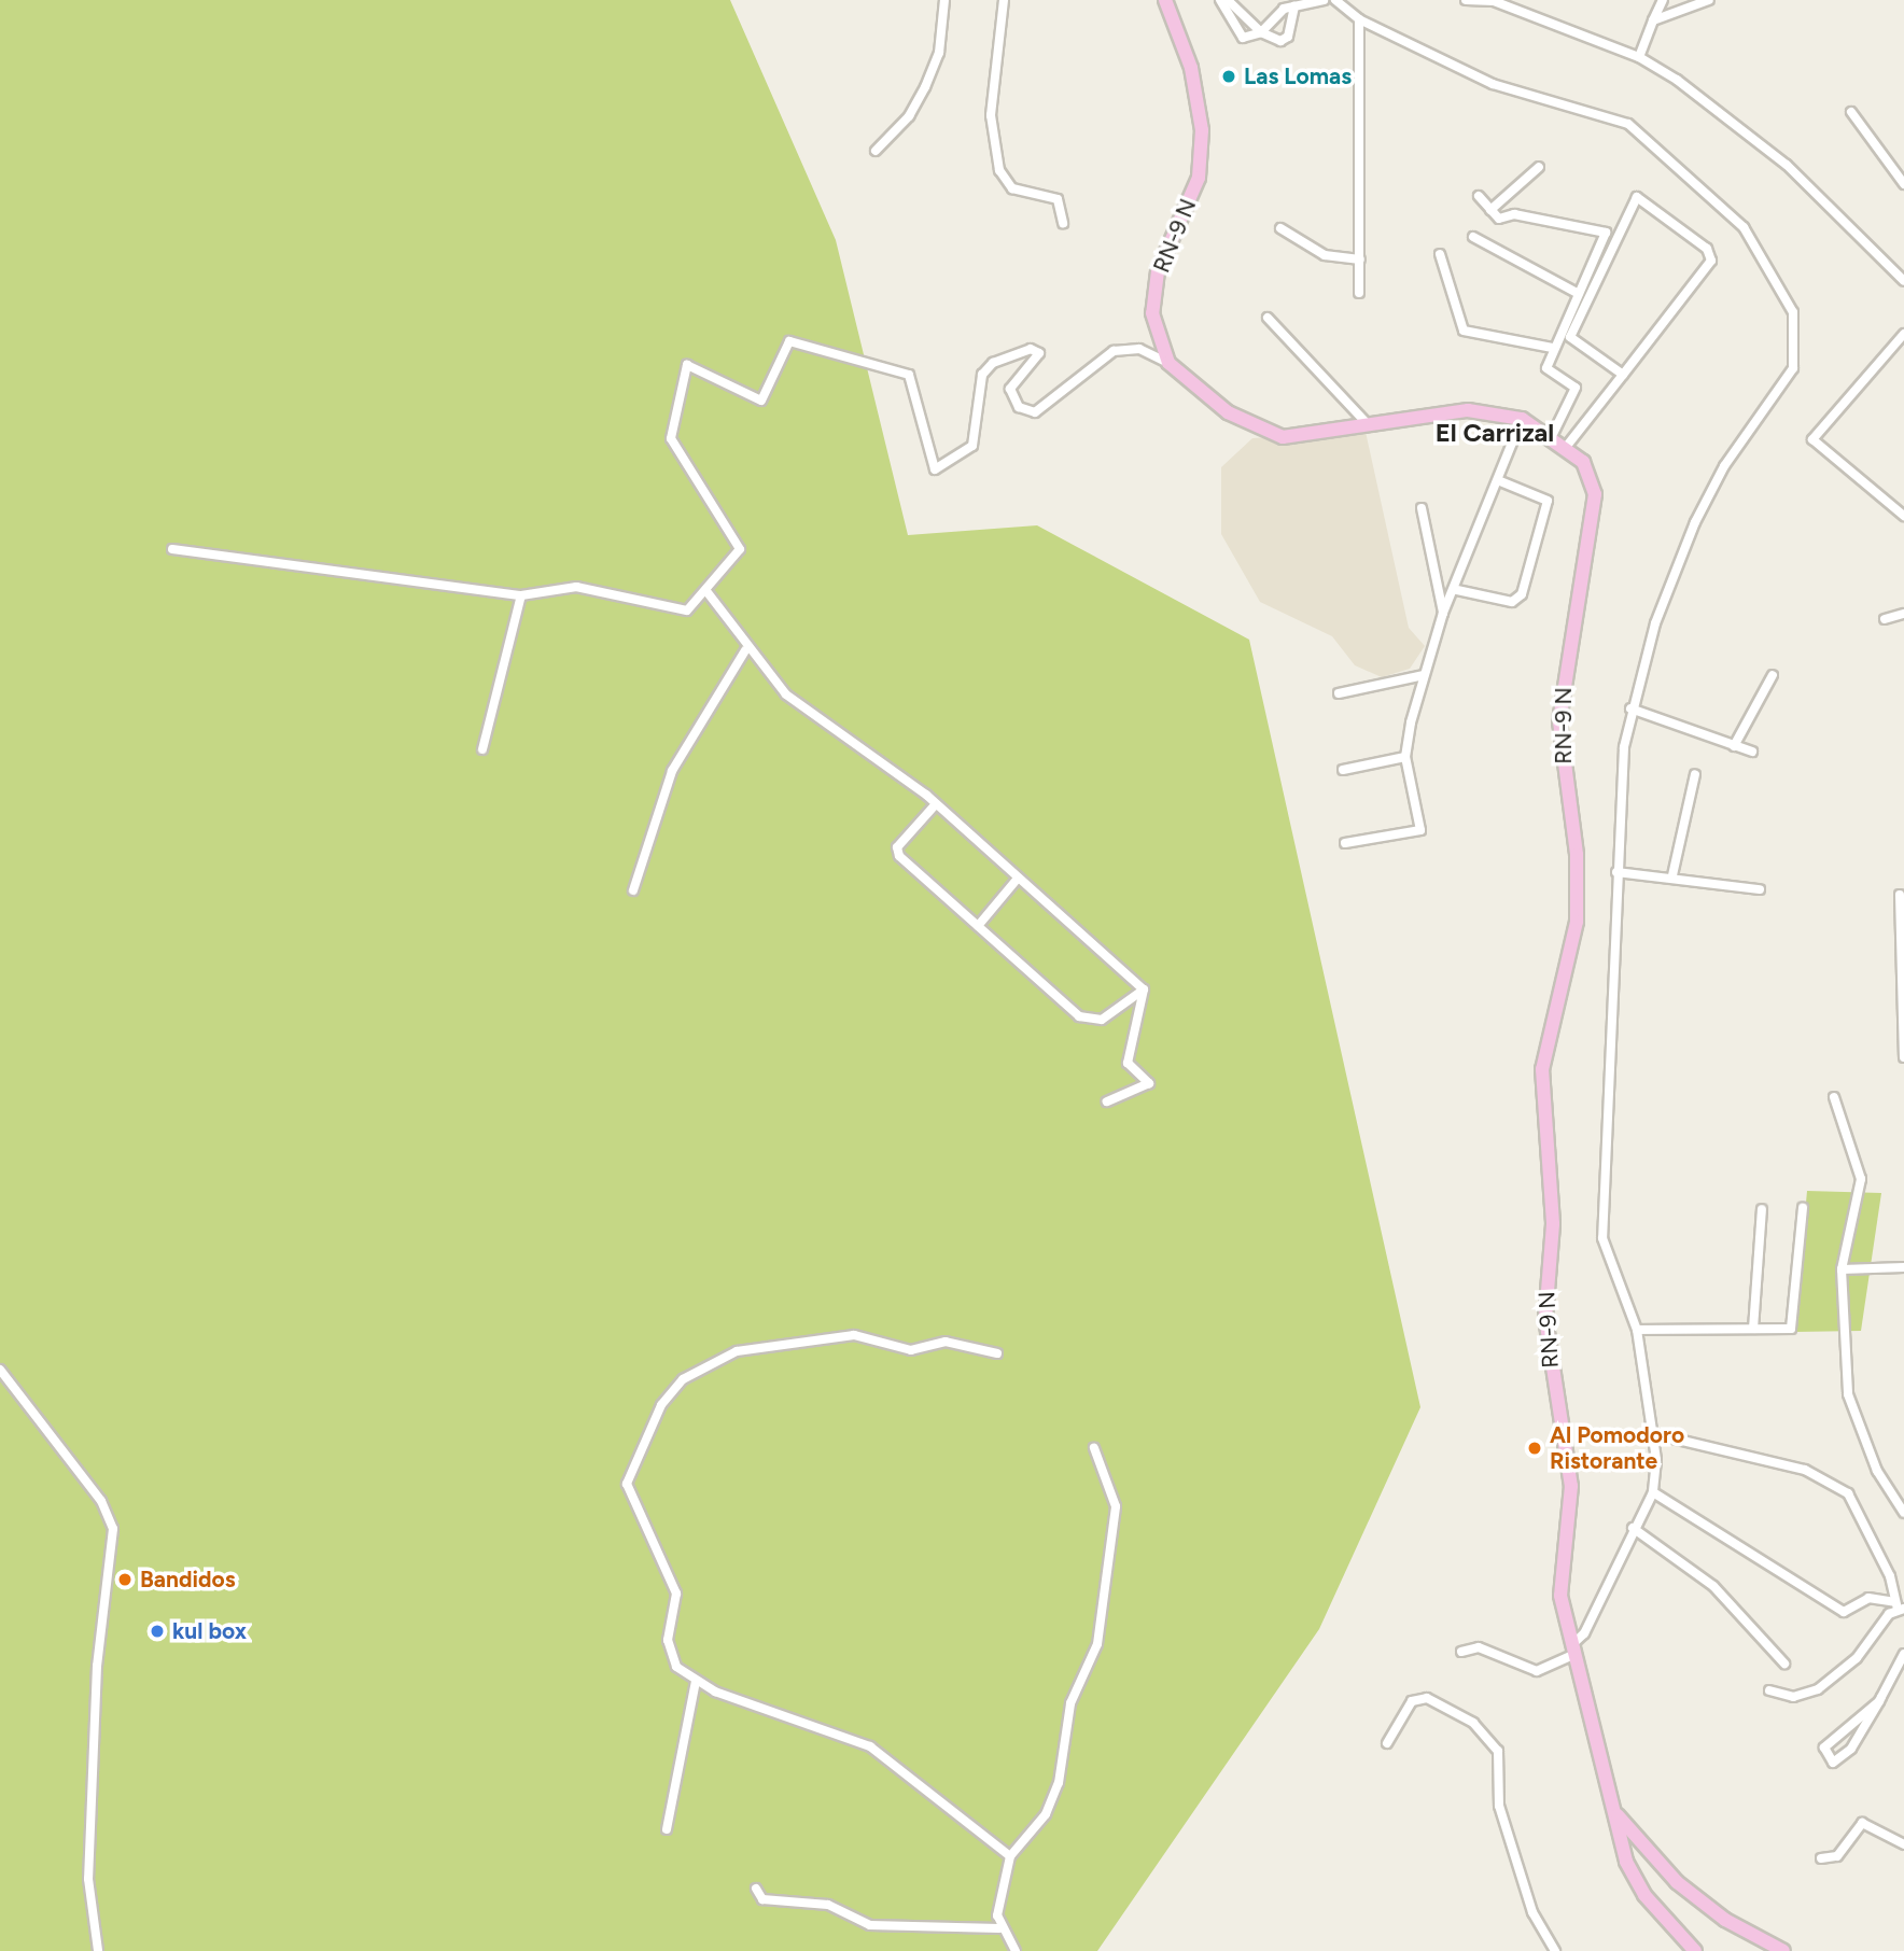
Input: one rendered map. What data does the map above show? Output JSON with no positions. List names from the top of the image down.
{
  "streets": {
    "main road": ["RN-9 N"]
  },
  "districts": ["El Carrizal"],
  "places": [
    "Las Lomas",
    "Al Pomodoro Ristorante",
    "Bandidos",
    "kul box"
  ]
}
